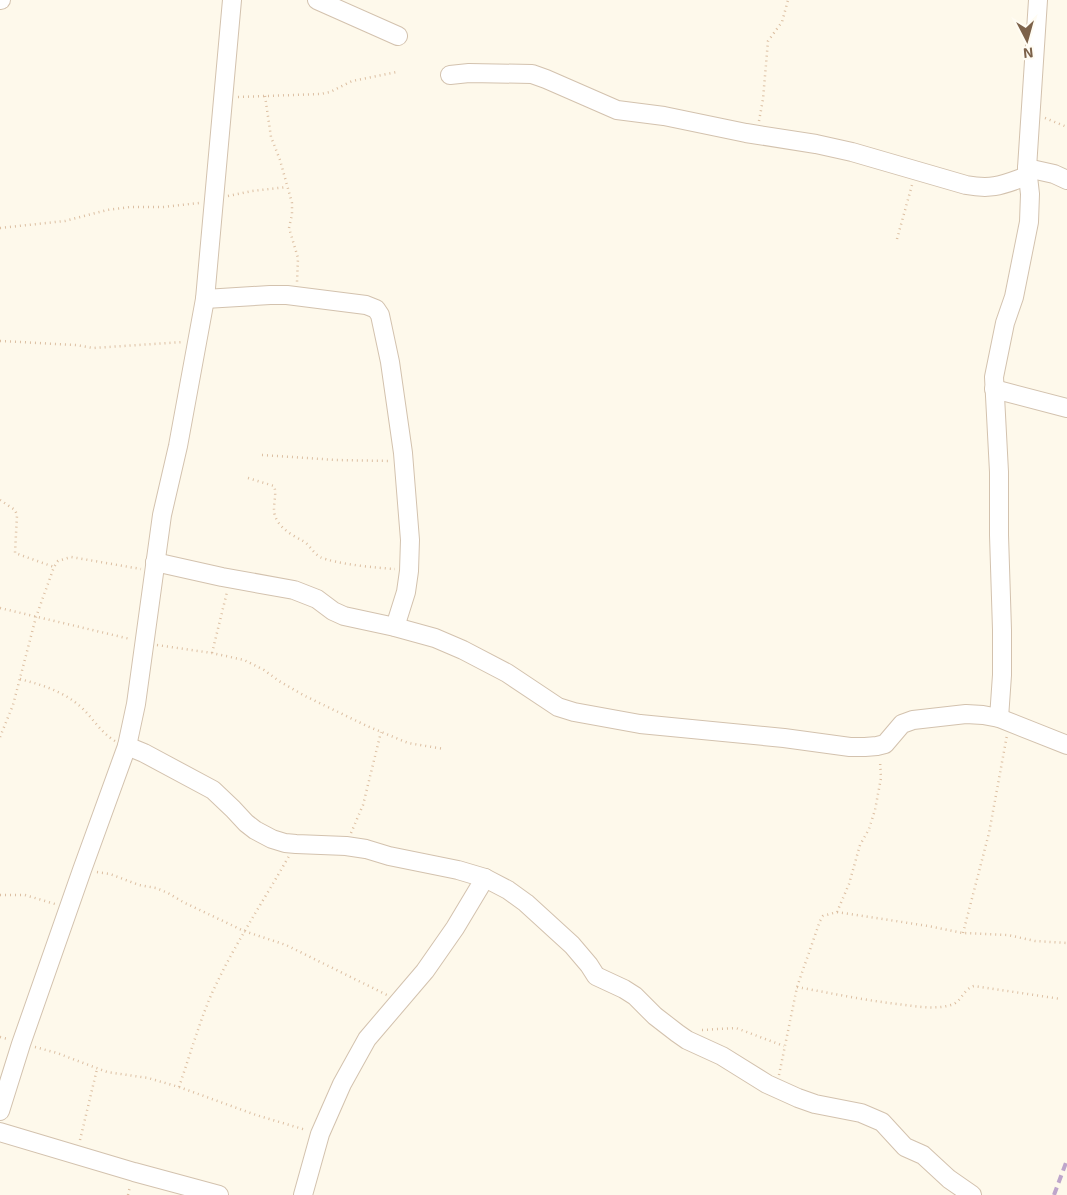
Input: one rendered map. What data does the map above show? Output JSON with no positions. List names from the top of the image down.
{
  "north": "bottom"
}
